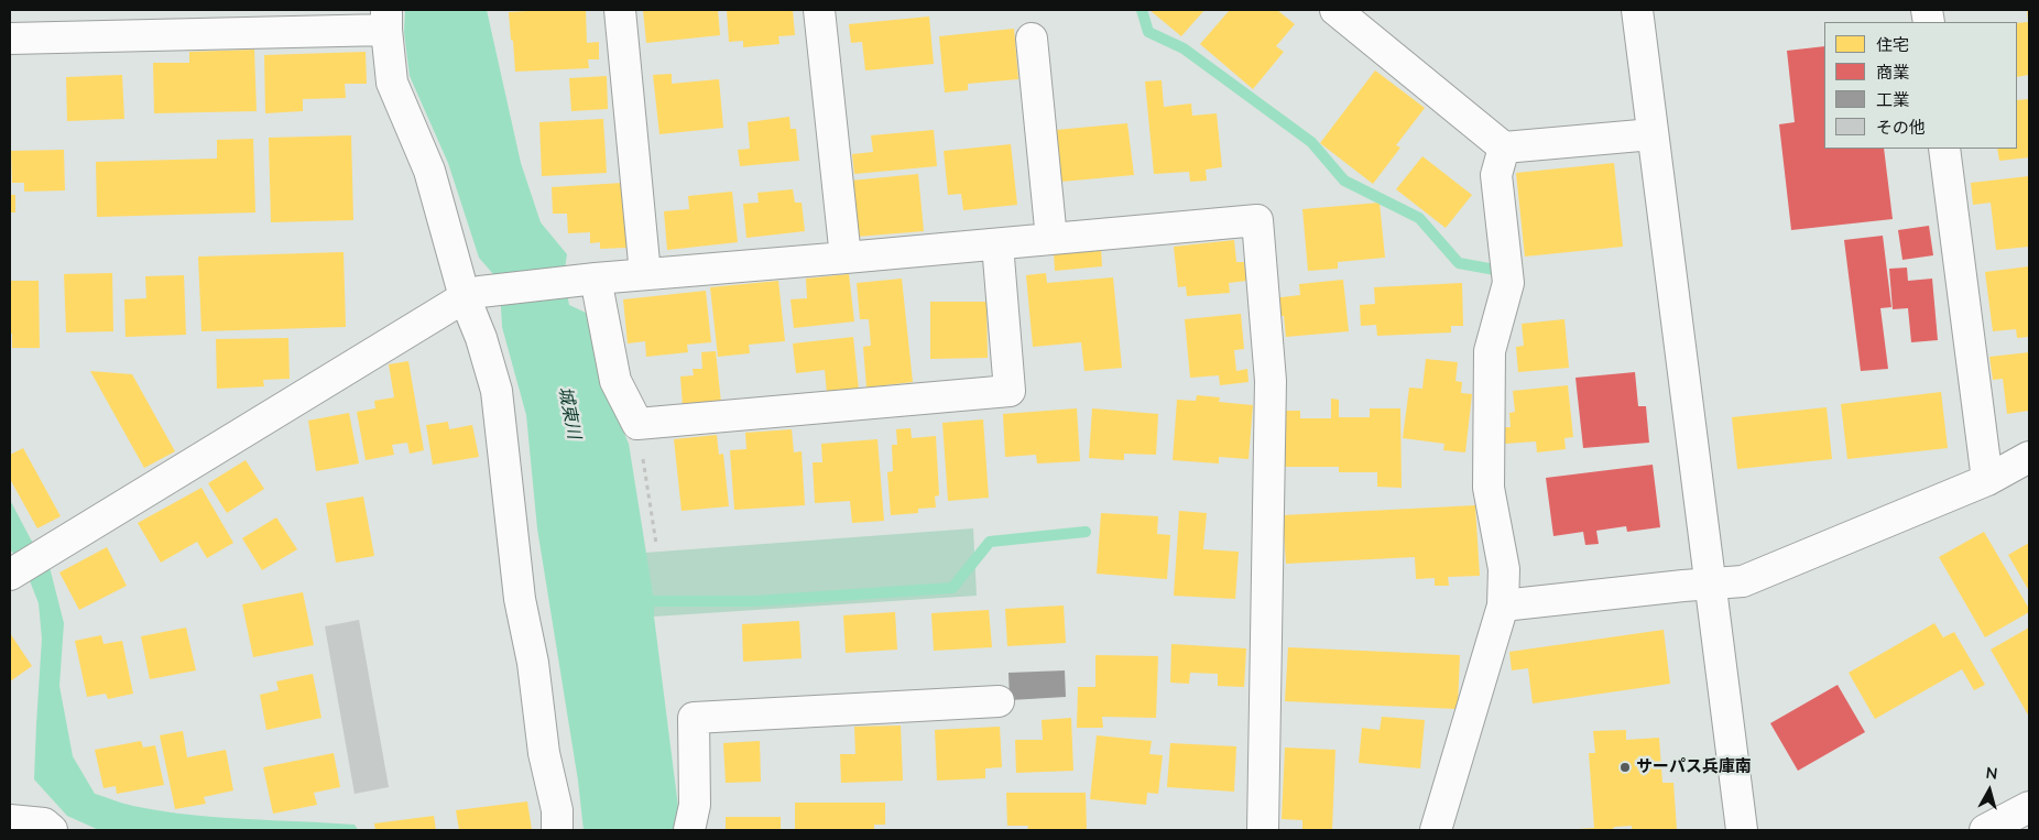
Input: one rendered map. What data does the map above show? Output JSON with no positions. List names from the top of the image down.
{
  "water": ["城東川"],
  "places": ["サーパス兵庫南"],
  "legend": [
    "住宅",
    "商業",
    "工業",
    "その他"
  ],
  "north": "top"
}
